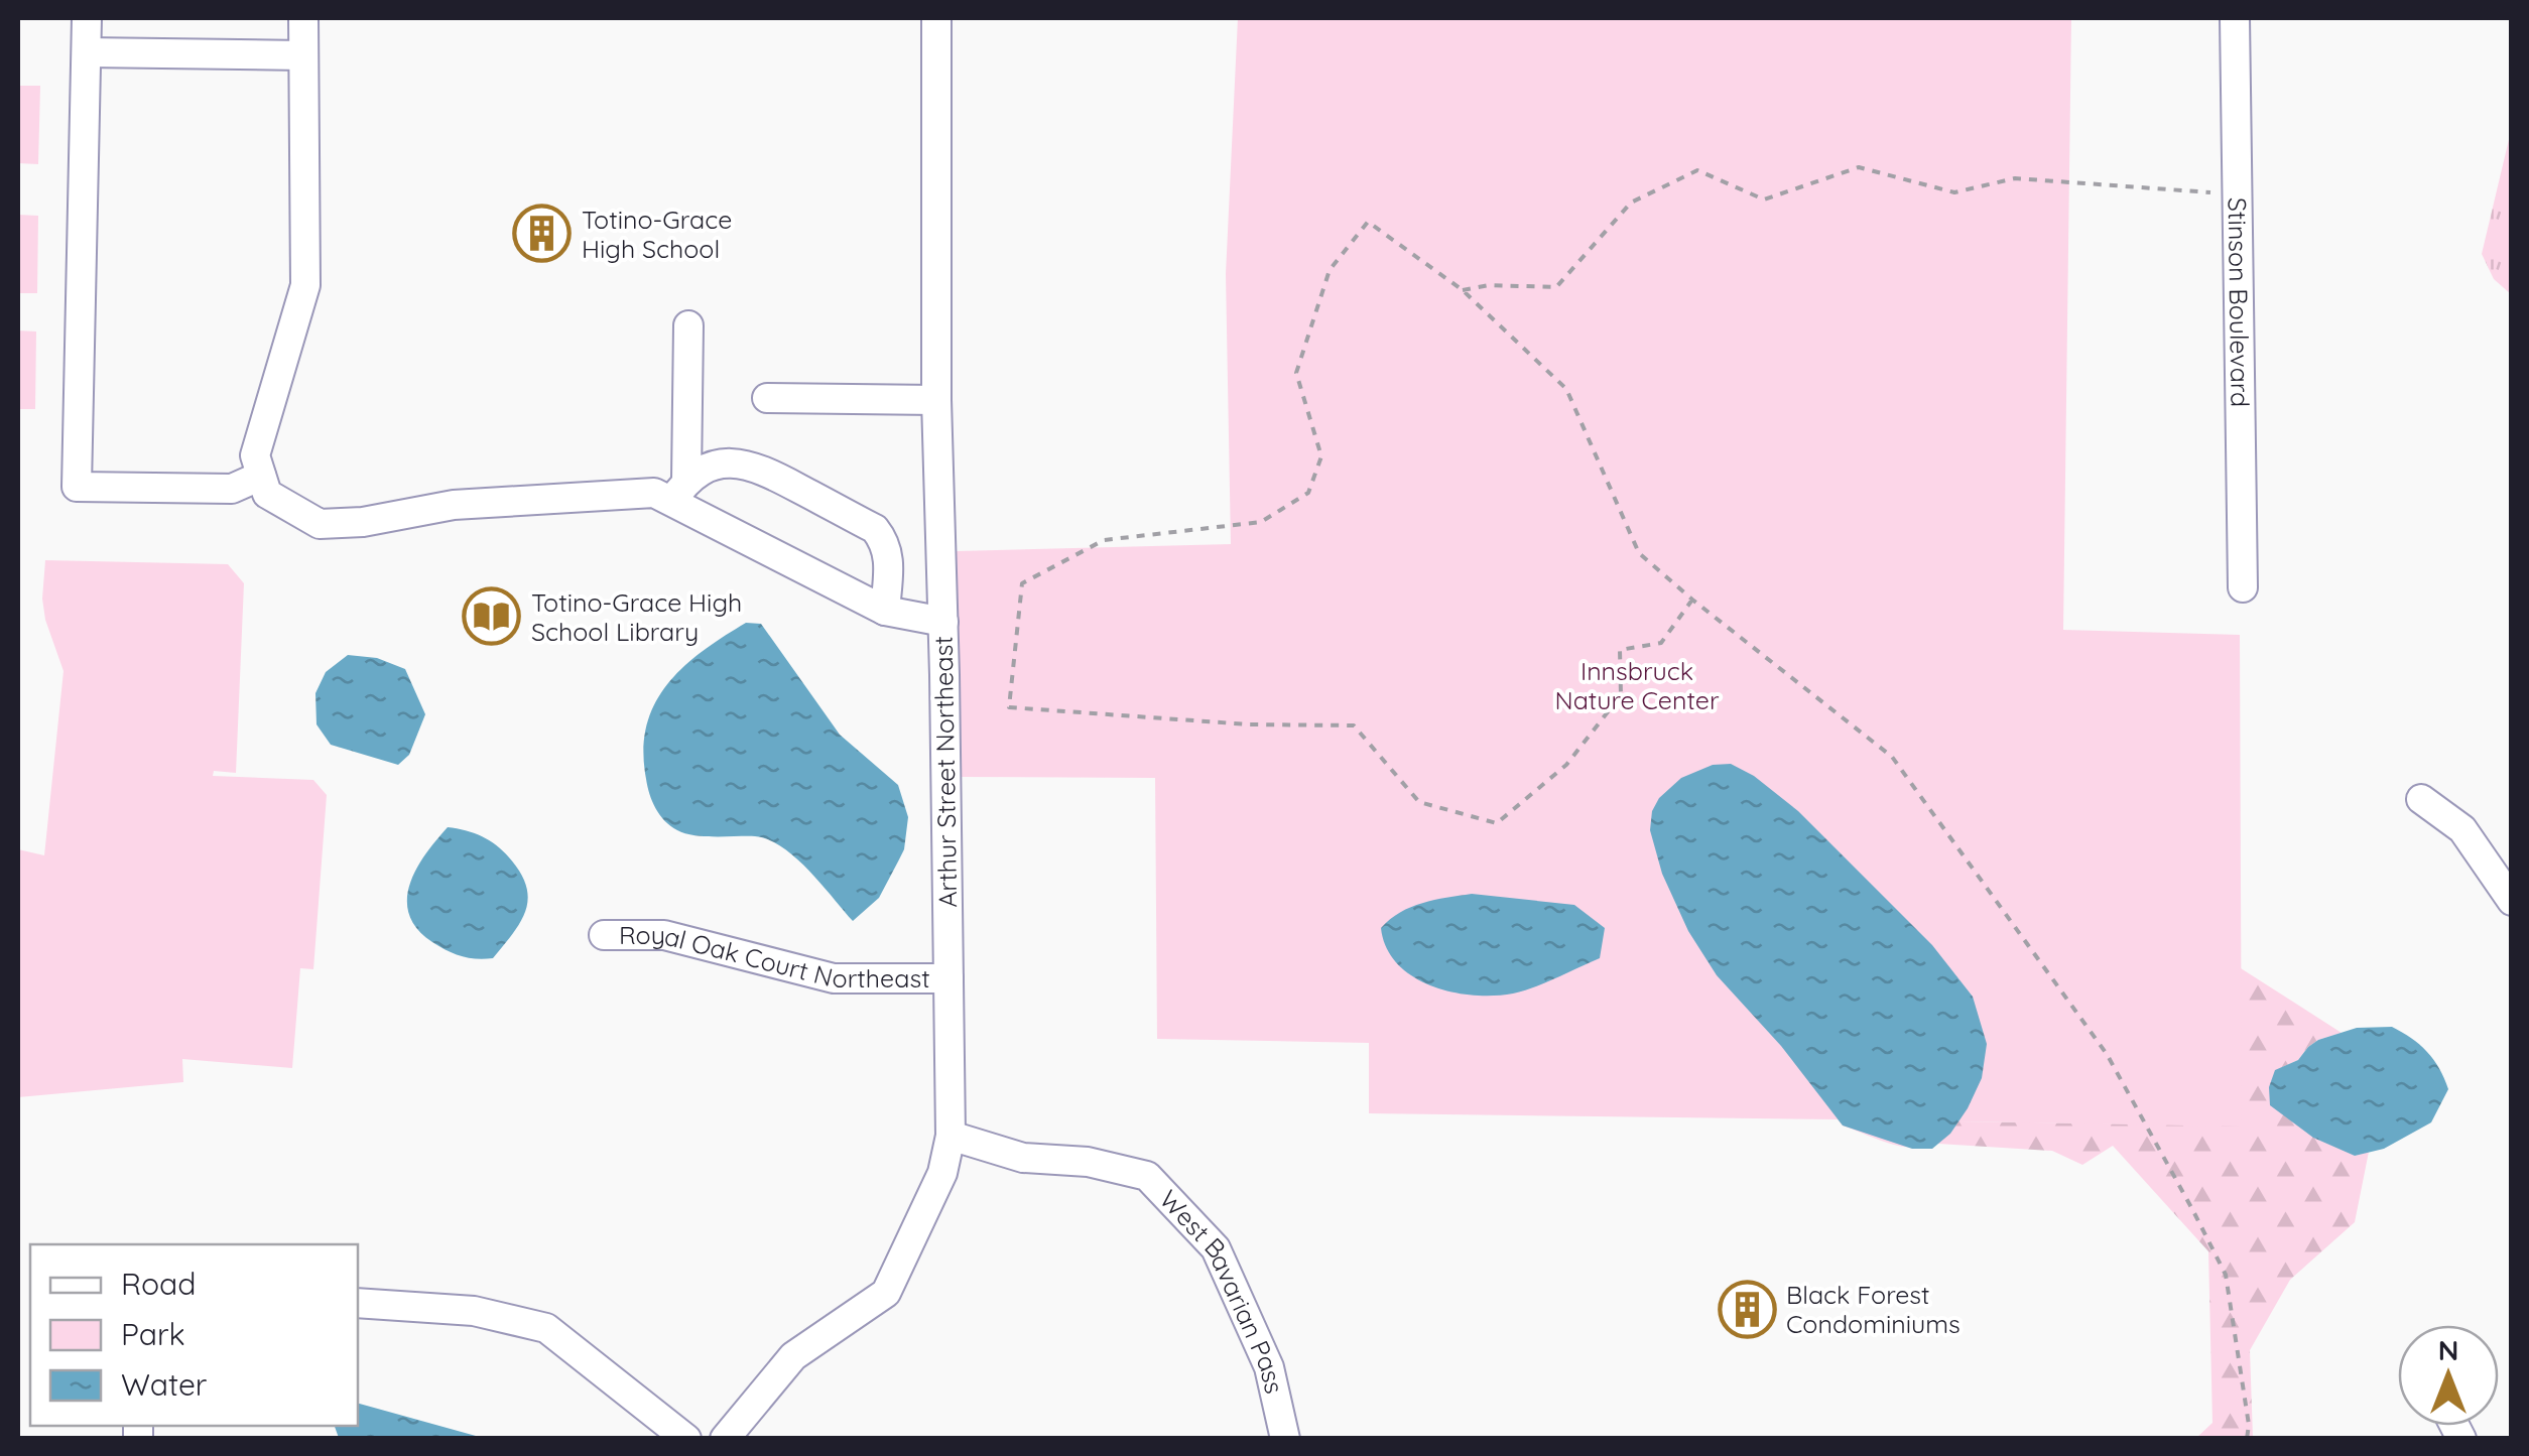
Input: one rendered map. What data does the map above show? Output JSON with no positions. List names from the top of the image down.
{
  "streets": {
    "street": [
      "Stinson Boulevard",
      "Arthur Street Northeast",
      "Royal Oak Court Northeast",
      "West Bavarian Pass"
    ]
  },
  "crossings": [
    ["Arthur Street Northeast", "Royal Oak Court Northeast"],
    ["Arthur Street Northeast", "West Bavarian Pass"]
  ],
  "parks": ["Innsbruck Nature Center"],
  "places": {
    "building": ["Totino-Grace High School", "Black Forest Condominiums"],
    "library": ["Totino-Grace High School Library"]
  },
  "legend": ["Road", "Park", "Water"],
  "north": "top"
}
